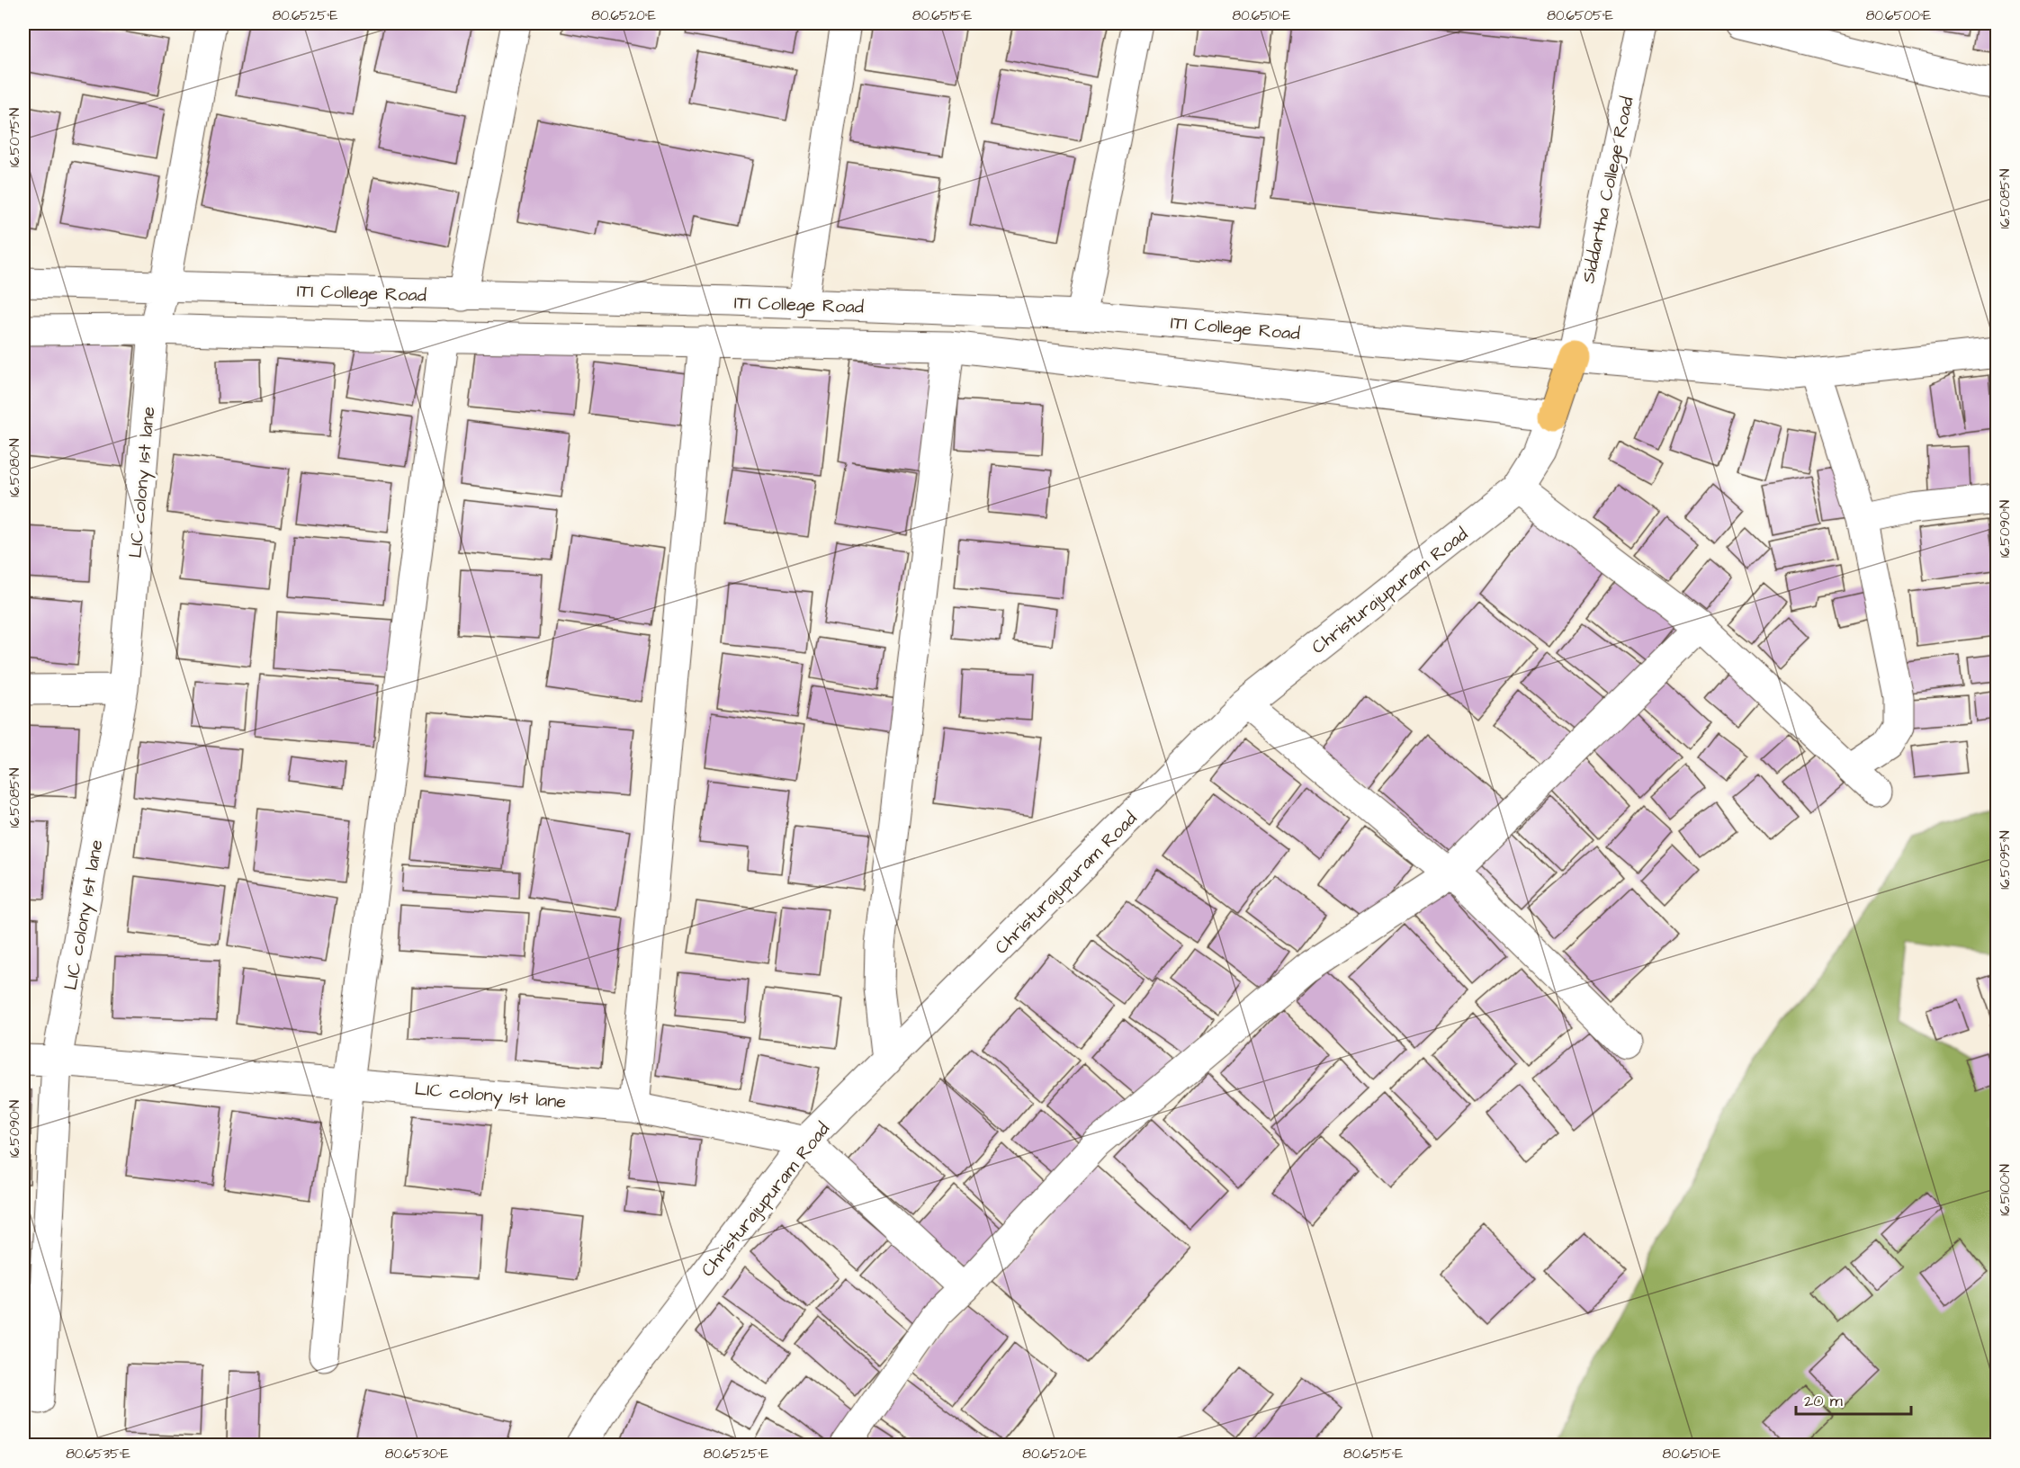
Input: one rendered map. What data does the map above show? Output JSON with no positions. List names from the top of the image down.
{
  "streets": {
    "main road": ["Christurajupuram Road"],
    "street": ["Siddartha College Road", "ITI College Road", "LIC colony 1st lane"]
  },
  "crossings": [
    ["Siddartha College Road", "ITI College Road"],
    ["Siddartha College Road", "Christurajupuram Road"],
    ["ITI College Road", "LIC colony 1st lane"],
    ["ITI College Road", "Christurajupuram Road"],
    ["LIC colony 1st lane", "Christurajupuram Road"]
  ],
  "scale_bar": "20 m",
  "coordinates": [
    "80.6525°E",
    "80.6520°E",
    "80.6515°E",
    "80.6510°E",
    "80.6505°E",
    "80.6500°E",
    "16.5075°N",
    "16.5085°N",
    "16.5080°N",
    "16.5090°N",
    "16.5095°N",
    "16.5100°N",
    "80.6535°E",
    "80.6530°E"
  ]
}
